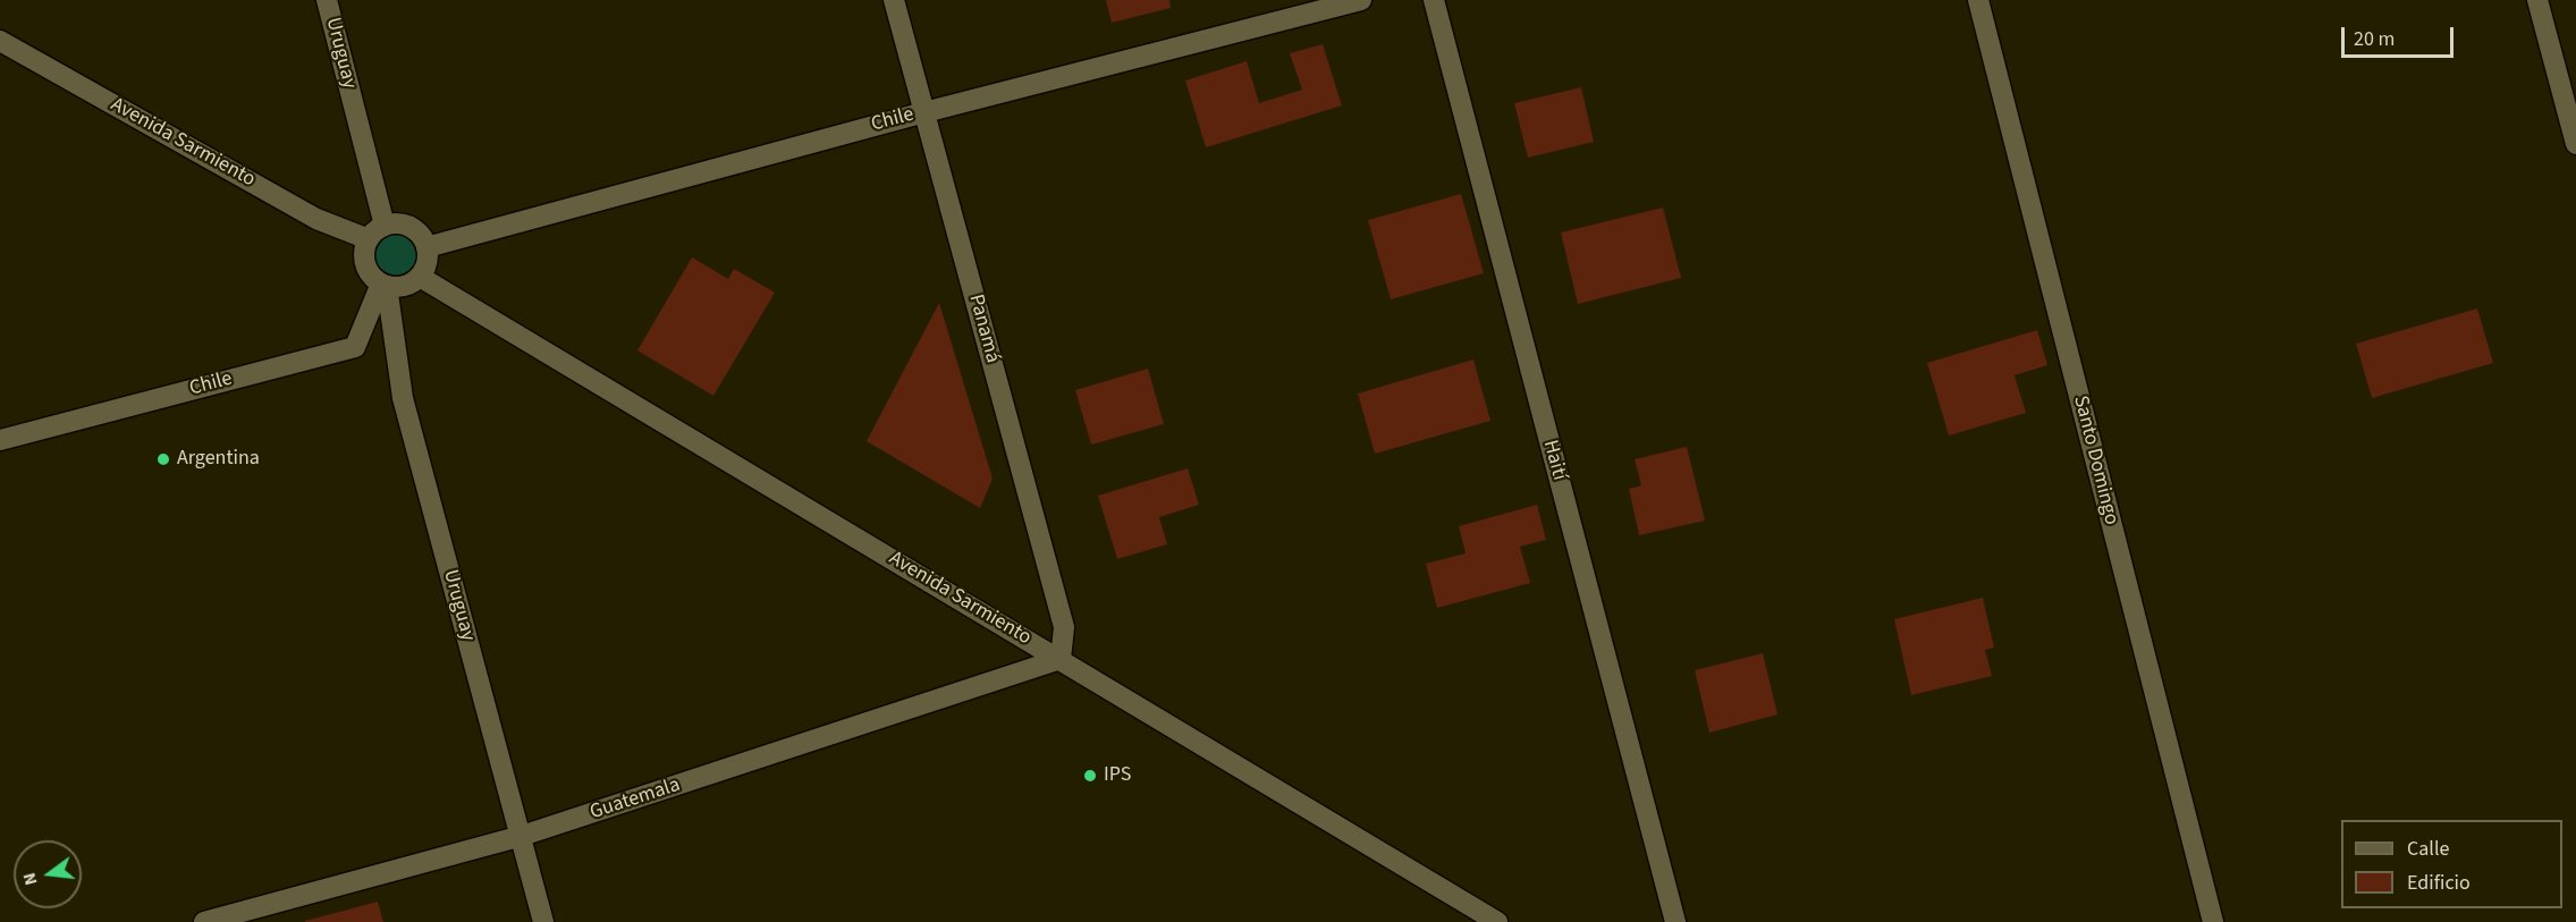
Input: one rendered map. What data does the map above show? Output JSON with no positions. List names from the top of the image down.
{
  "streets": {
    "street": [
      "Uruguay",
      "Chile",
      "Avenida Sarmiento",
      "Panamá",
      "Haití",
      "Santo Domingo",
      "Guatemala"
    ]
  },
  "crossings": [
    ["Uruguay", "Chile"],
    ["Uruguay", "Avenida Sarmiento"],
    ["Uruguay", "Guatemala"],
    ["Chile", "Avenida Sarmiento"],
    ["Chile", "Panamá"],
    ["Avenida Sarmiento", "Panamá"],
    ["Avenida Sarmiento", "Guatemala"],
    ["Panamá", "Guatemala"]
  ],
  "places": ["Argentina", "IPS"],
  "legend": ["Calle", "Edificio"],
  "scale_bar": "20 m",
  "north": "left"
}
